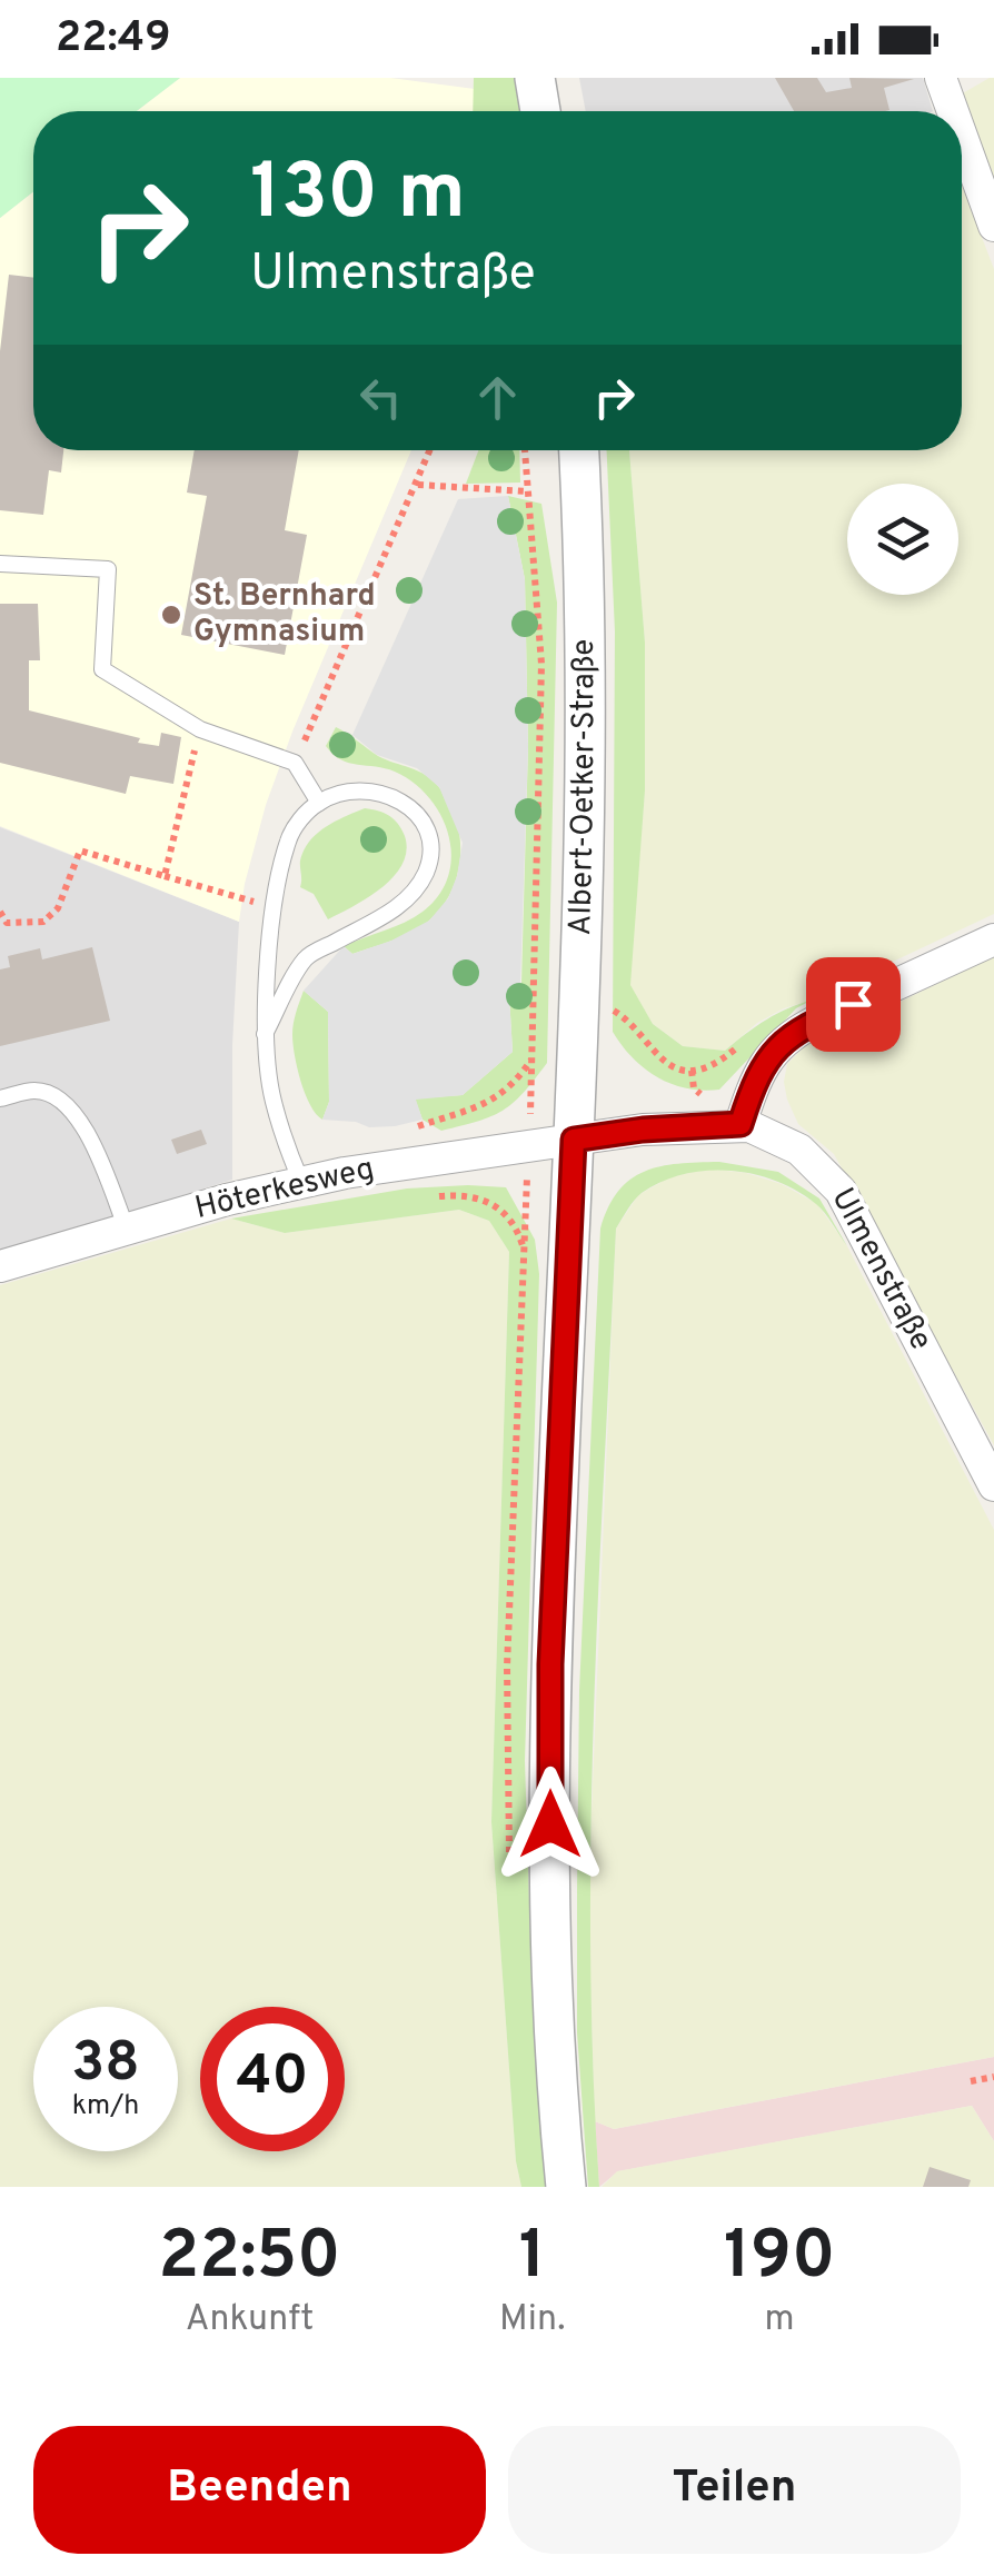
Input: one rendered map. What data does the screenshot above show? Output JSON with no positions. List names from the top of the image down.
{
  "streets": {
    "street": ["Albert-Oetker-Straße", "Höterkesweg", "Ulmenstraße"]
  },
  "crossings": [
    ["Albert-Oetker-Straße", "Höterkesweg"],
    ["Albert-Oetker-Straße", "Ulmenstraße"],
    ["Höterkesweg", "Ulmenstraße"]
  ],
  "places": ["St. Bernhard Gymnasium"],
  "page": {
    "status": "22:49",
    "turn": ["130 m", "Ulmenstraße"],
    "speed": "38 km/h",
    "limit": "40",
    "eta": [
      "22:50",
      "Ankunft",
      "1",
      "Min.",
      "190",
      "m"
    ],
    "buttons": ["Beenden", "Teilen"]
  }
}
